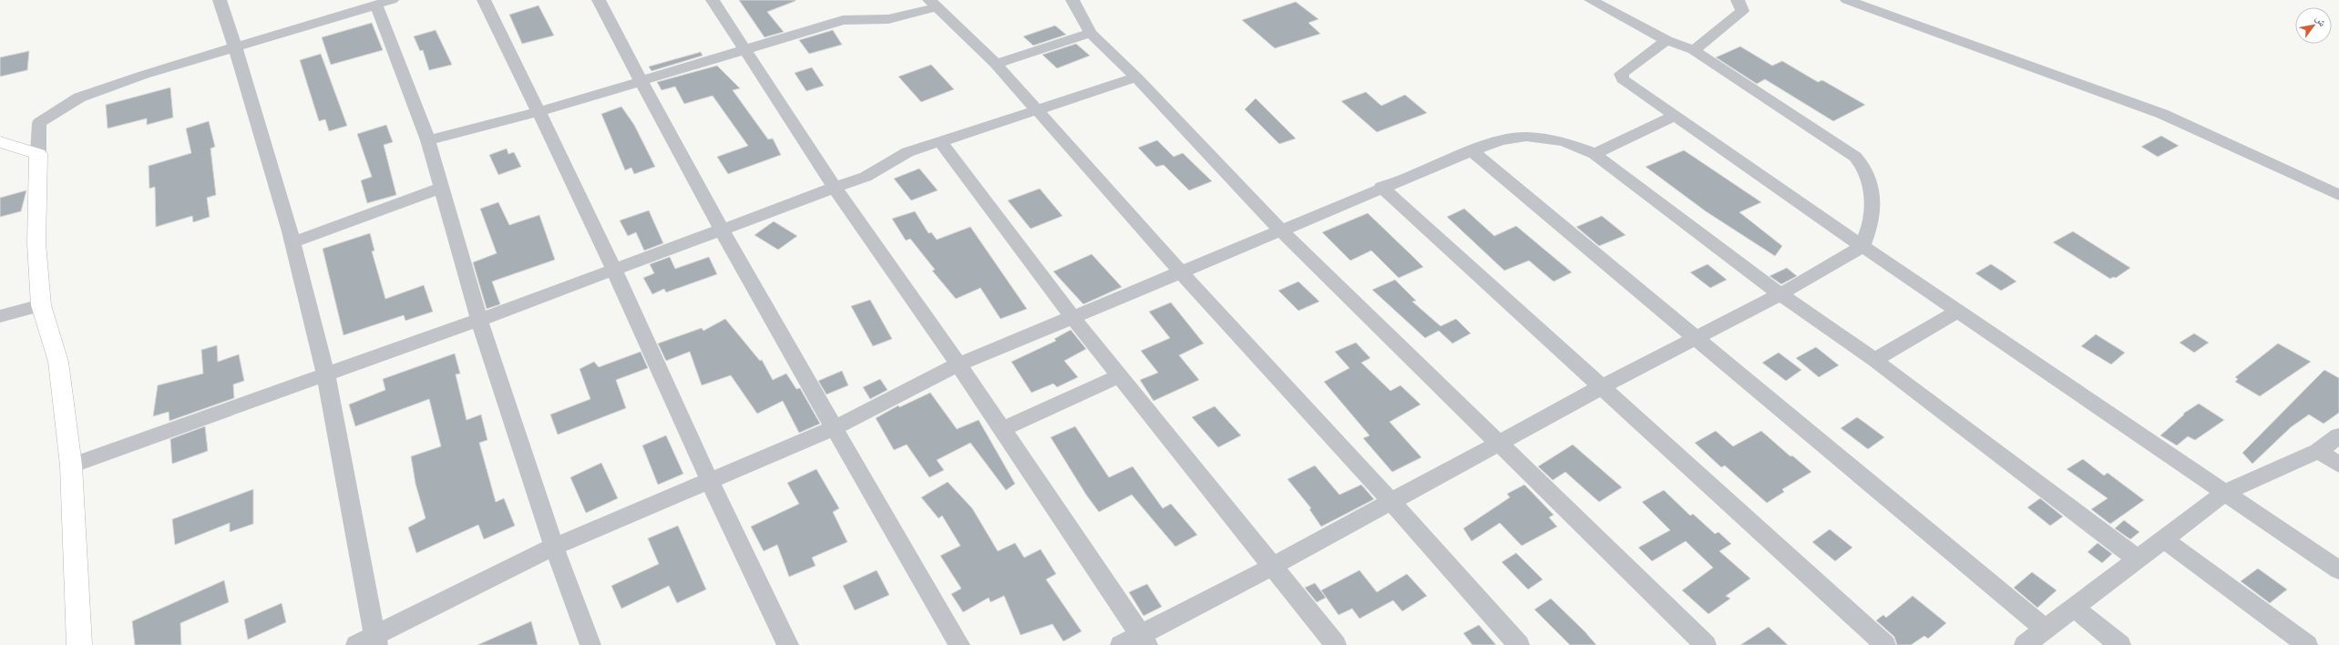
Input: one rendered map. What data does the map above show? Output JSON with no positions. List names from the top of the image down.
{
  "north": "top right"
}
